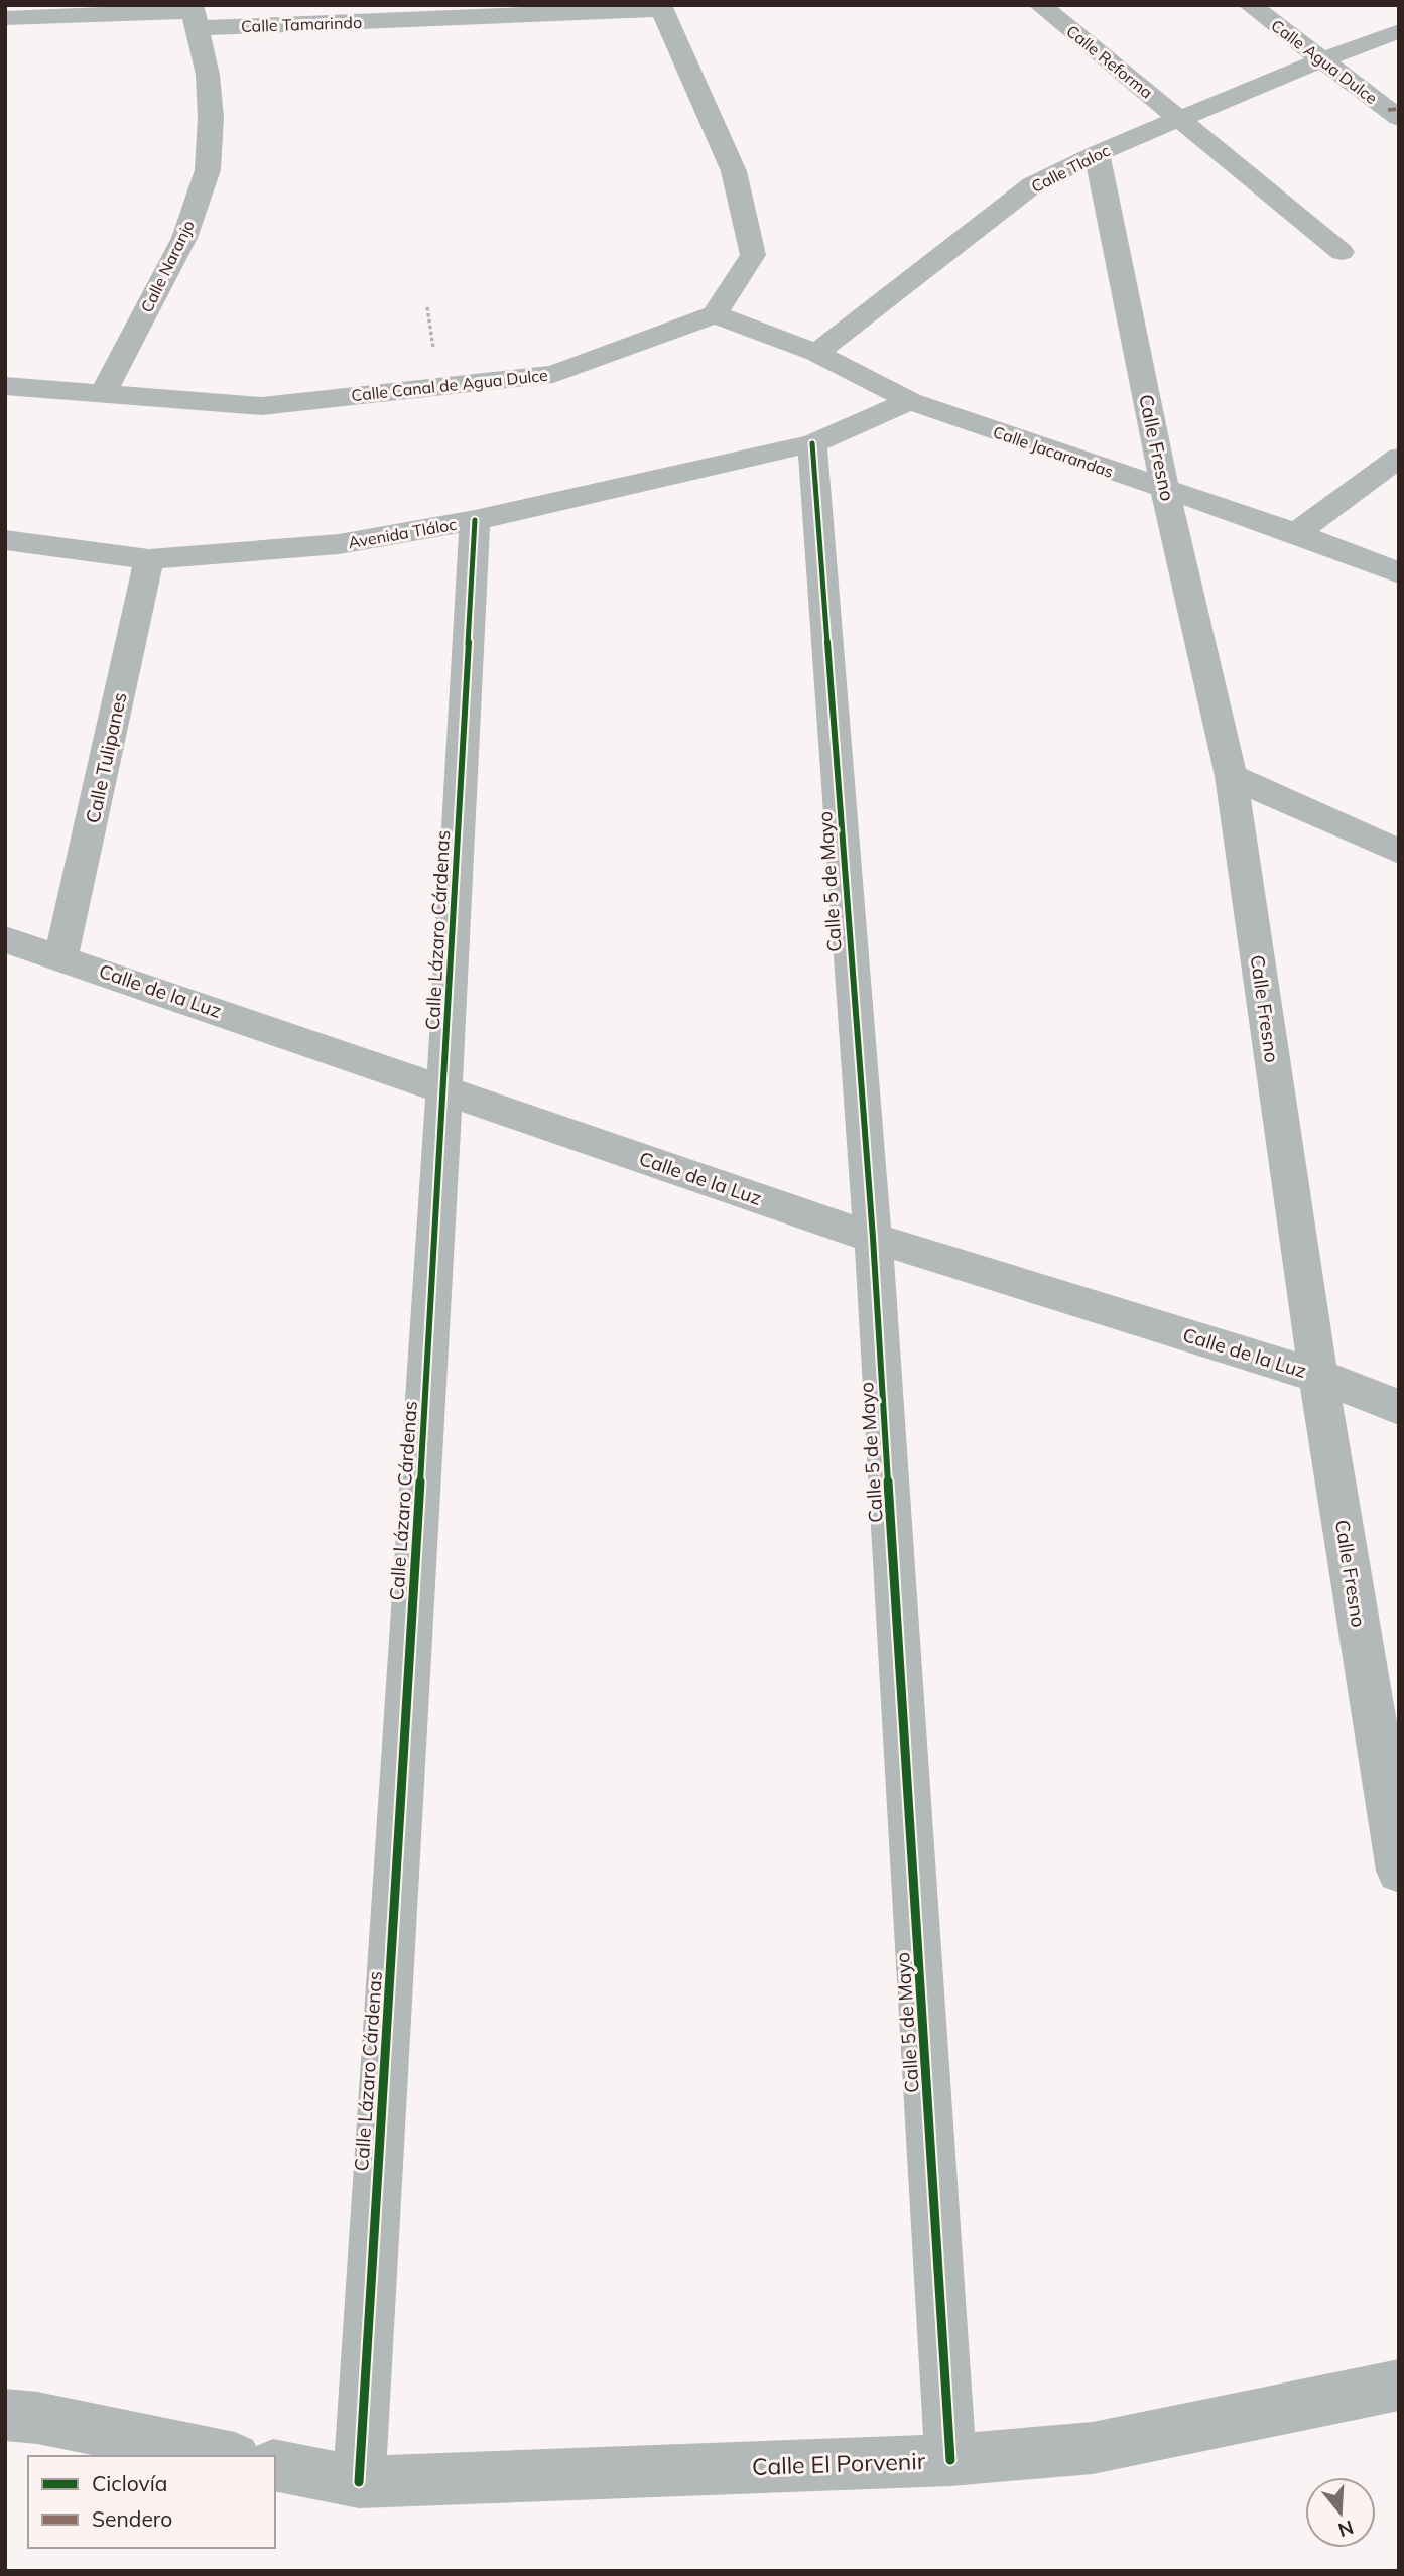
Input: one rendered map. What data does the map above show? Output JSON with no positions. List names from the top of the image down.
{
  "streets": {
    "street": [
      "Calle Tamarindo",
      "Calle Reforma",
      "Calle Agua Dulce",
      "Calle Tlaloc",
      "Calle Naranjo",
      "Calle Canal de Agua Dulce",
      "Calle Fresno",
      "Calle Jacarandas",
      "Avenida Tláloc",
      "Calle Tulipanes",
      "Calle 5 de Mayo",
      "Calle Lázaro Cárdenas",
      "Calle de la Luz",
      "Calle El Porvenir"
    ]
  },
  "crossings": [
    ["Calle Tamarindo", "Calle Naranjo"],
    ["Calle Reforma", "Calle Tlaloc"],
    ["Calle Agua Dulce", "Calle Tlaloc"],
    ["Calle Tlaloc", "Calle Fresno"],
    ["Calle Tlaloc", "Calle Jacarandas"],
    ["Calle Naranjo", "Calle Canal de Agua Dulce"],
    ["Calle Canal de Agua Dulce", "Calle Jacarandas"],
    ["Calle Fresno", "Calle Jacarandas"],
    ["Calle Fresno", "Calle de la Luz"],
    ["Calle Jacarandas", "Avenida Tláloc"],
    ["Avenida Tláloc", "Calle Tulipanes"],
    ["Avenida Tláloc", "Calle 5 de Mayo"],
    ["Avenida Tláloc", "Calle Lázaro Cárdenas"],
    ["Calle Tulipanes", "Calle de la Luz"],
    ["Calle 5 de Mayo", "Calle de la Luz"],
    ["Calle 5 de Mayo", "Calle El Porvenir"],
    ["Calle Lázaro Cárdenas", "Calle de la Luz"],
    ["Calle Lázaro Cárdenas", "Calle El Porvenir"]
  ],
  "legend": ["Ciclovía", "Sendero"],
  "north": "bottom"
}
